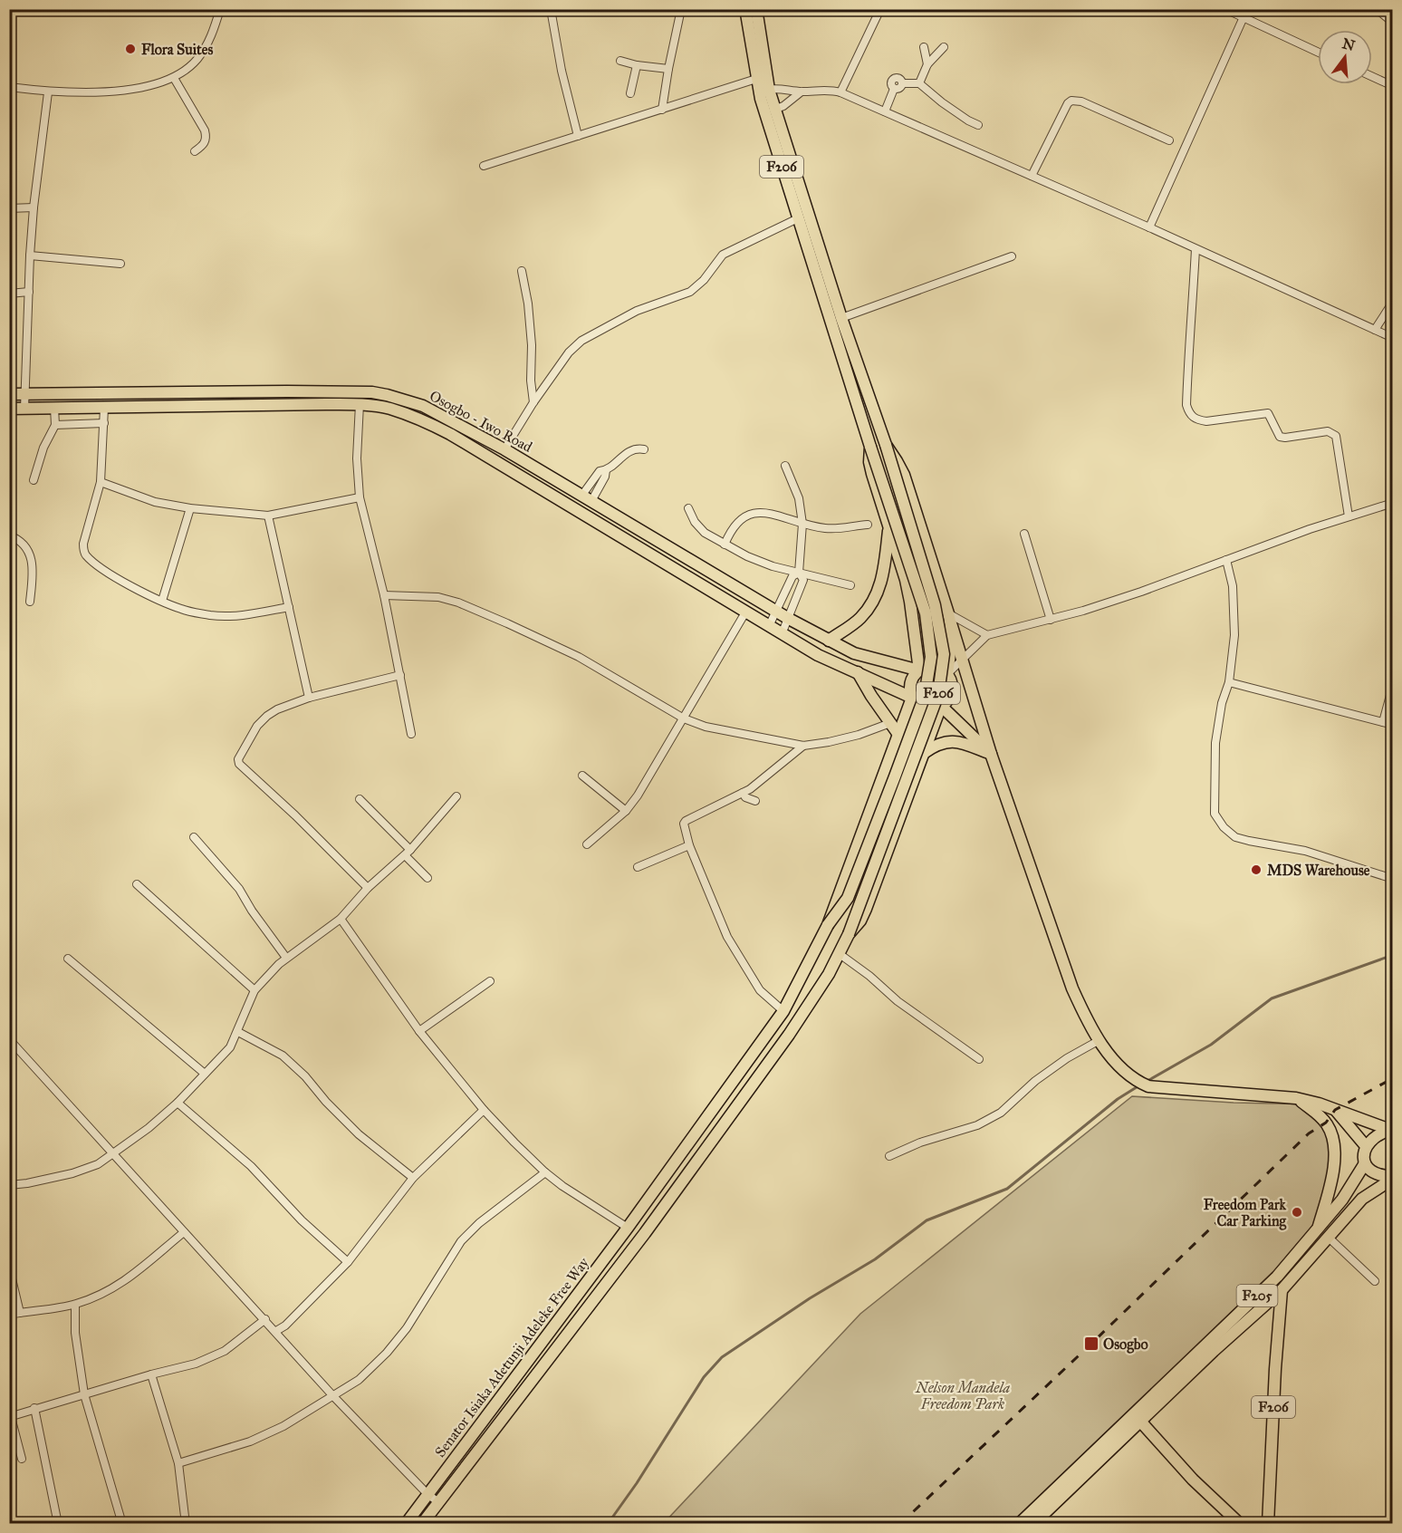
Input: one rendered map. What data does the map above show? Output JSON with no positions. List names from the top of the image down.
{
  "streets": {
    "main road": [
      "F206",
      "Osogbo - Iwo Road",
      "F205",
      "Senator Isiaka Adetunji Adeleke Free Way"
    ]
  },
  "crossings": [
    ["F206", "F205"],
    ["F206", "Senator Isiaka Adetunji Adeleke Free Way"]
  ],
  "parks": ["Nelson Mandela Freedom Park"],
  "places": {
    "other": ["Flora Suites", "MDS Warehouse", "Freedom Park Car Parking"],
    "transit": ["Osogbo"]
  },
  "north": "top"
}
